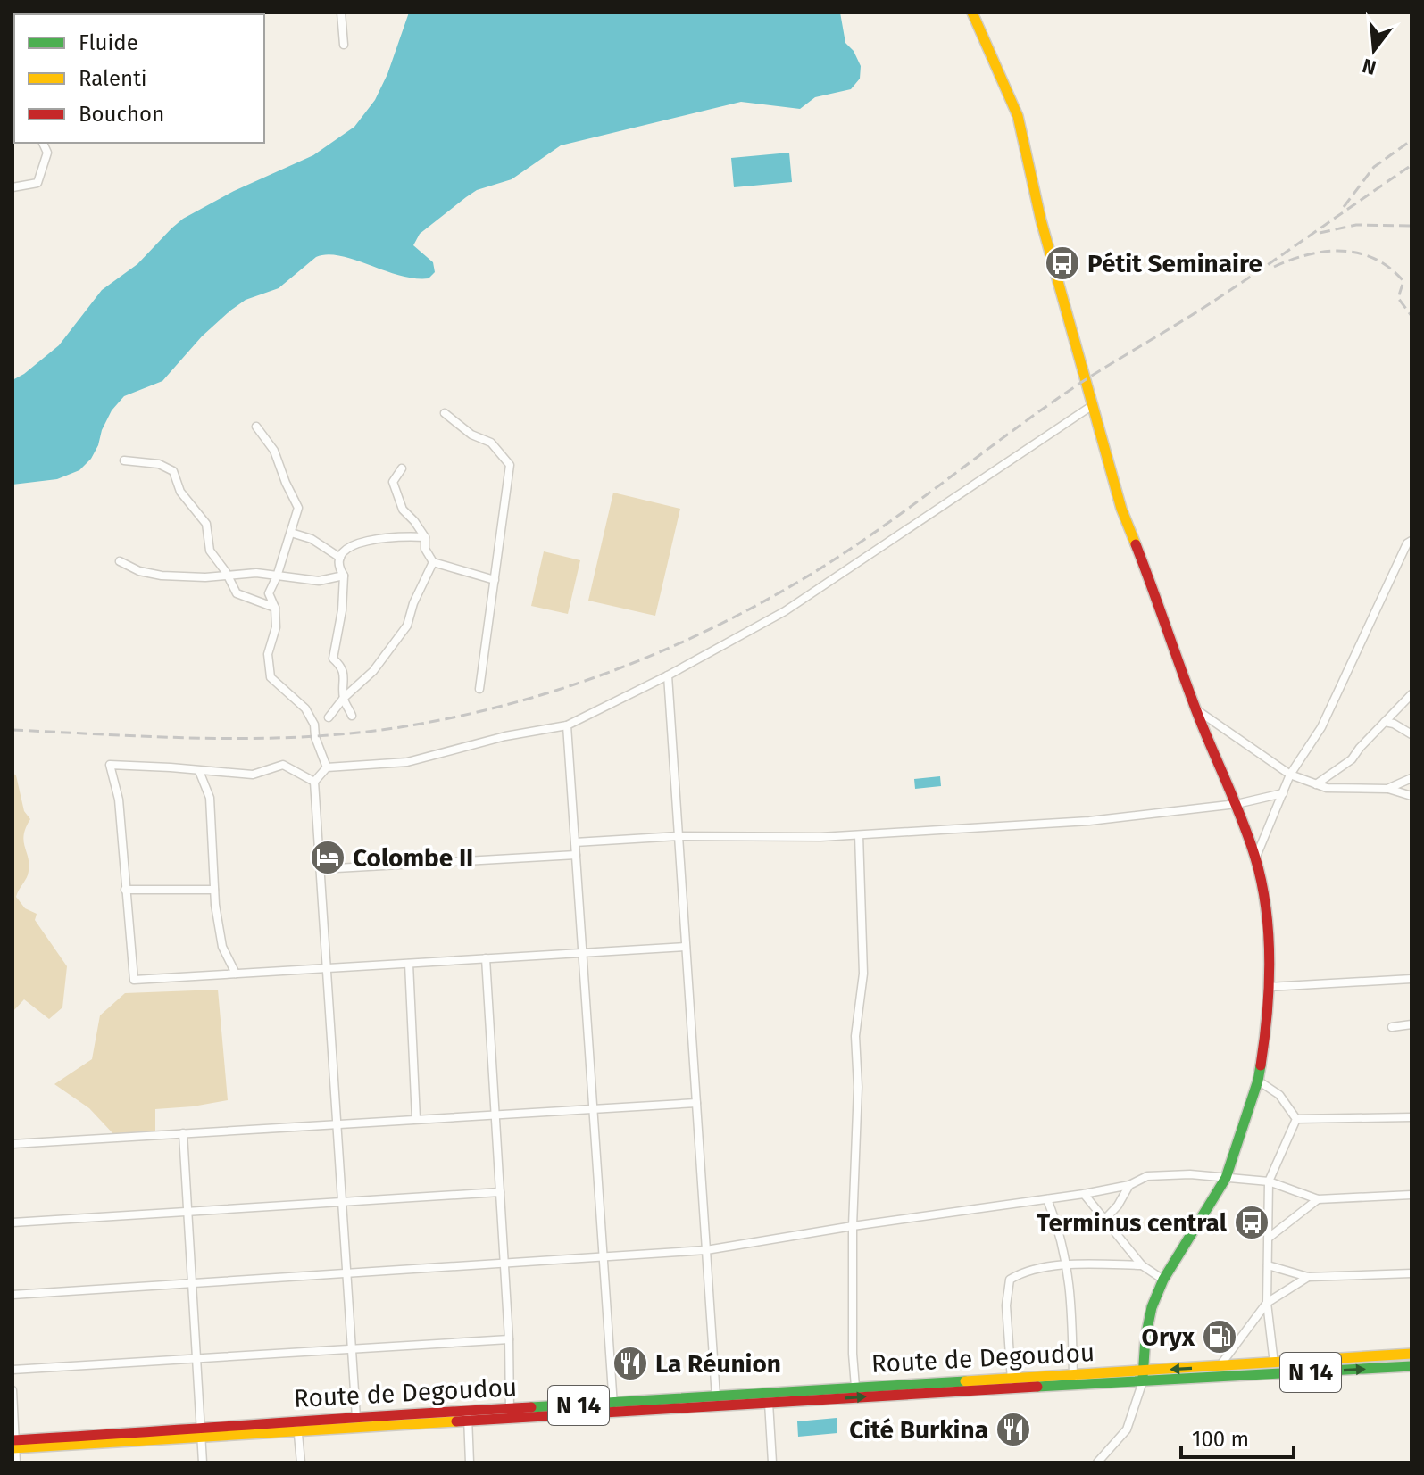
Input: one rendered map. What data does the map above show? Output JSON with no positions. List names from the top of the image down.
{
  "streets": {
    "main road": ["Route de Degoudou", "N 14"]
  },
  "crossings": [
    ["Route de Degoudou", "N 14"]
  ],
  "places": {
    "bus stop": ["Pétit Seminaire", "Terminus central"],
    "hotel": ["Colombe II"],
    "fuel station": ["Oryx"],
    "restaurant": ["La Réunion", "Cité Burkina"]
  },
  "legend": ["Fluide", "Ralenti", "Bouchon"],
  "scale_bar": "100 m",
  "north": "bottom"
}
